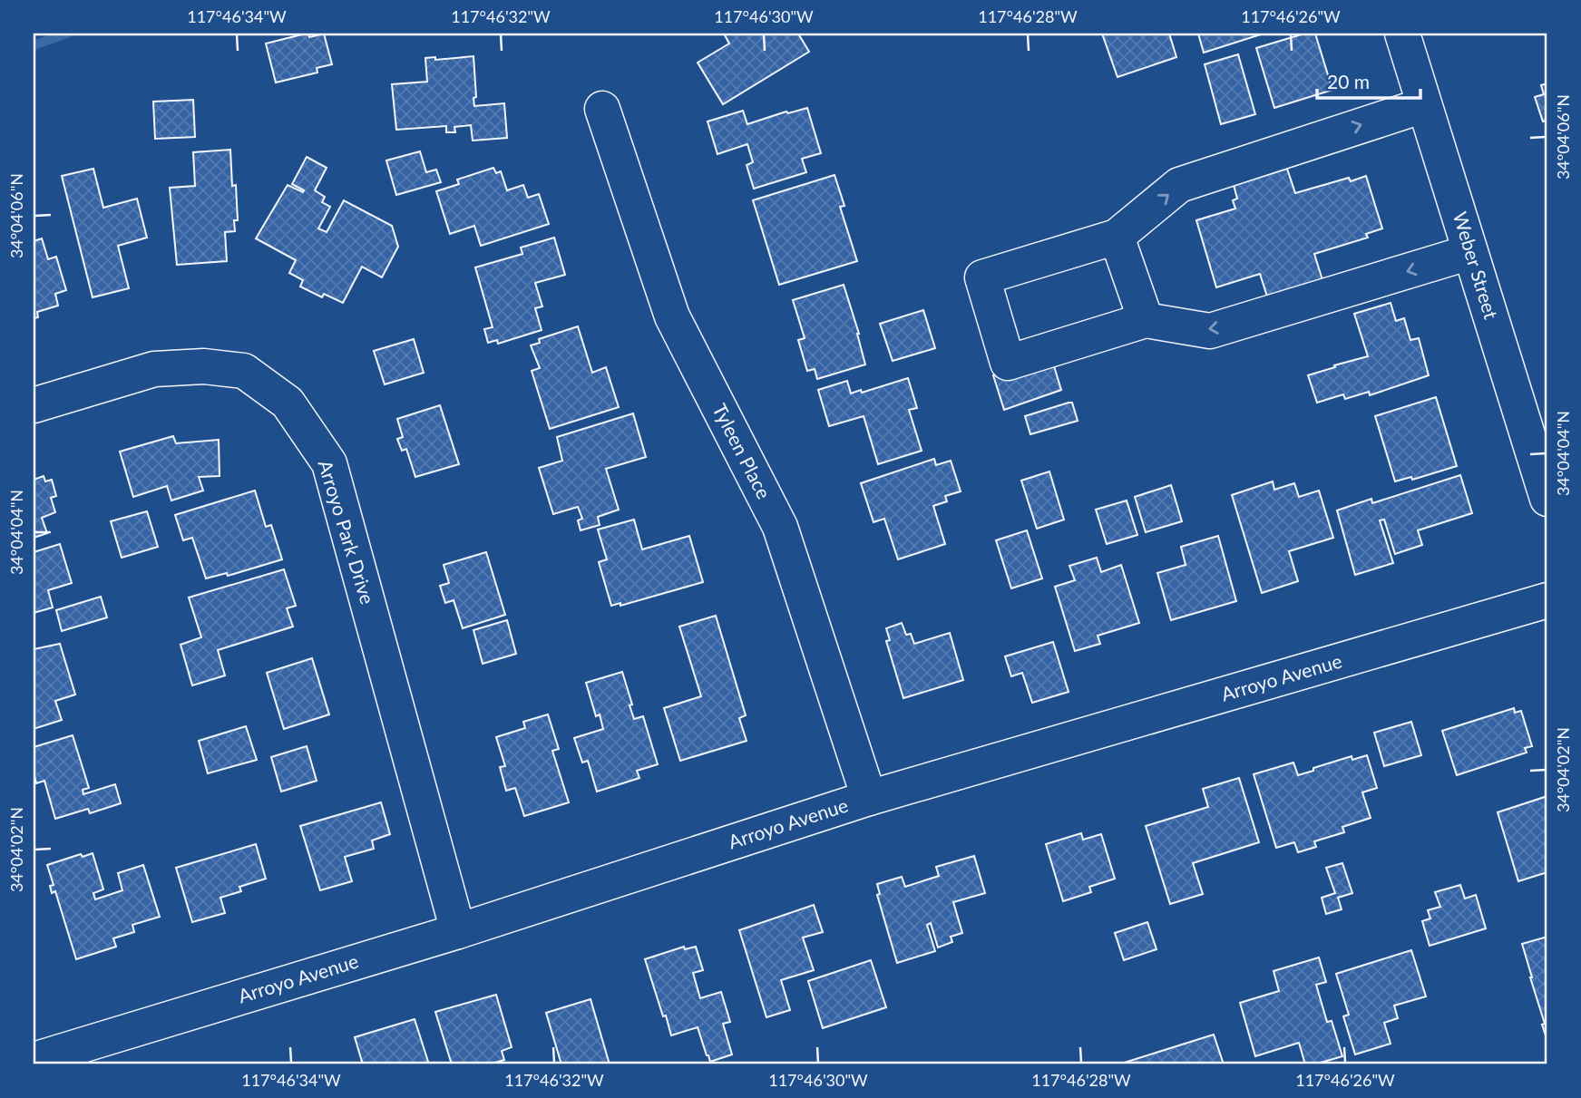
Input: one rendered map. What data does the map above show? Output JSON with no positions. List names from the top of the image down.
{
  "streets": {
    "street": [
      "Weber Street",
      "Tyleen Place",
      "Arroyo Park Drive",
      "Arroyo Avenue"
    ]
  },
  "crossings": [
    ["Tyleen Place", "Arroyo Avenue"],
    ["Arroyo Park Drive", "Arroyo Avenue"]
  ],
  "scale_bar": "20 m",
  "coordinates": [
    "117°46'34\"W",
    "117°46'32\"W",
    "117°46'30\"W",
    "117°46'28\"W",
    "117°46'26\"W",
    "34°04'06\"N",
    "34°04'04\"N",
    "34°04'02\"N"
  ]
}
